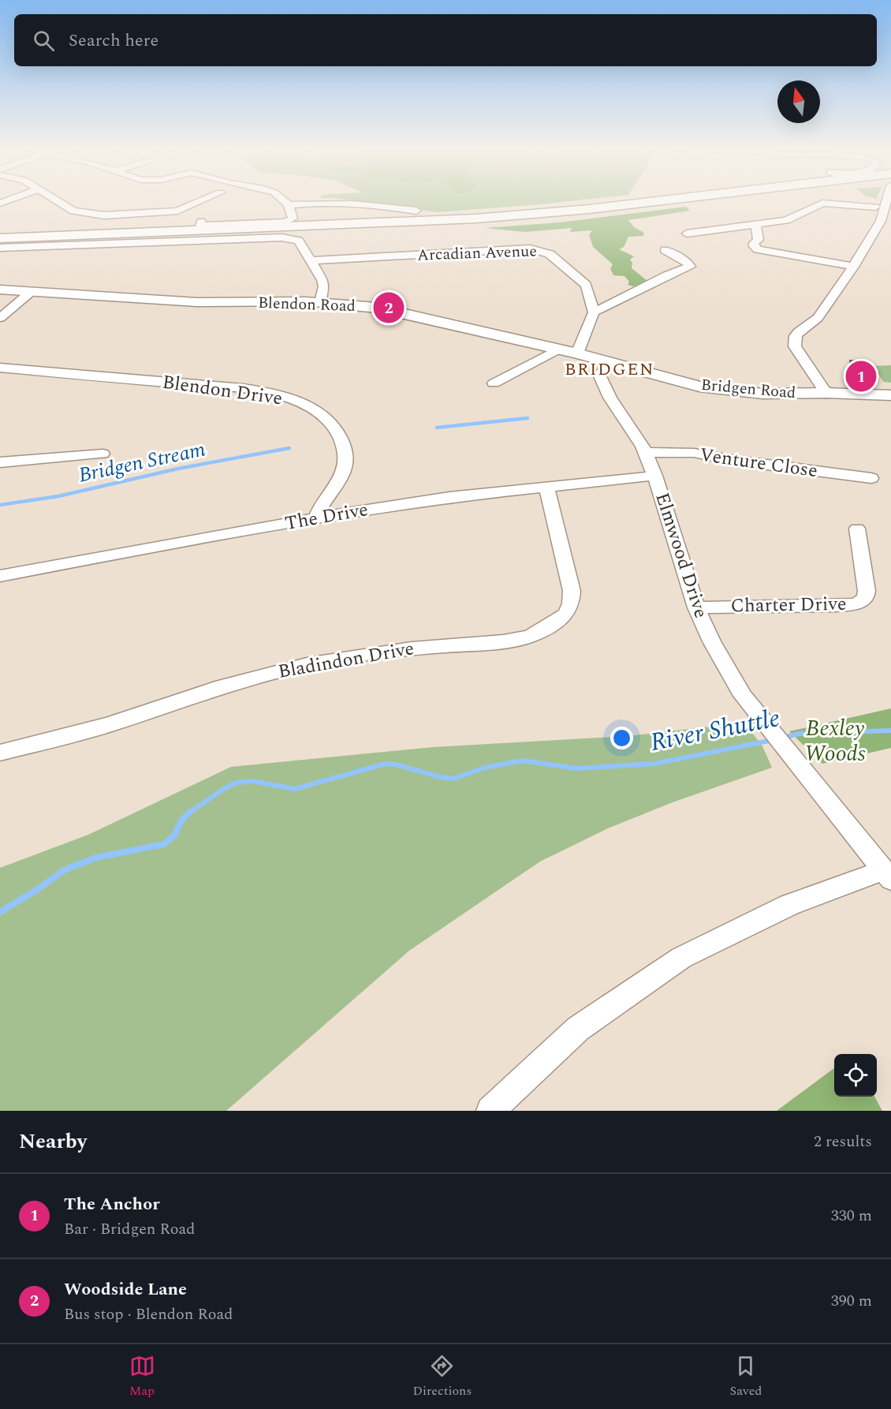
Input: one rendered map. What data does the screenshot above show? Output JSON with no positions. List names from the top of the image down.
{
  "streets": {
    "main road": ["Blendon Road", "Bridgen Road"],
    "street": [
      "Arcadian Avenue",
      "Blendon Drive",
      "Venture Close",
      "The Drive",
      "Elmwood Drive",
      "Charter Drive",
      "Bladindon Drive"
    ]
  },
  "crossings": [
    ["Blendon Road", "Bridgen Road"],
    ["Blendon Road", "Elmwood Drive"],
    ["Bridgen Road", "Elmwood Drive"],
    ["Blendon Drive", "The Drive"],
    ["Venture Close", "Elmwood Drive"],
    ["The Drive", "Elmwood Drive"],
    ["The Drive", "Bladindon Drive"],
    ["Elmwood Drive", "Charter Drive"]
  ],
  "districts": ["BRIDGEN"],
  "water": ["Bridgen Stream", "River Shuttle"],
  "parks": ["Bexley Woods"],
  "north": "top",
  "page": {
    "search": "Search here",
    "pins": ["2", "1"],
    "heading": ["Nearby", "2 results"],
    "list": [
      {
        "mark": "1",
        "name": "The Anchor",
        "note": "Bar · Bridgen Road",
        "value": "330 m"
      },
      {
        "mark": "2",
        "name": "Woodside Lane",
        "note": "Bus stop · Blendon Road",
        "value": "390 m"
      }
    ],
    "nav": ["Map", "Directions", "Saved"]
  }
}
